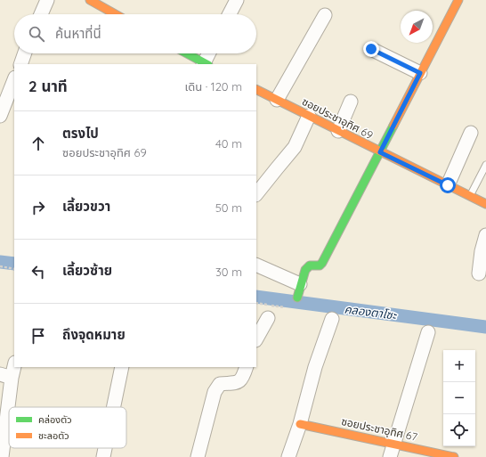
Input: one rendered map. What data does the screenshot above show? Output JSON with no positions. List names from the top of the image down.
{
  "streets": {
    "street": ["ซอยประชาอุทิศ 69", "ซอยประชาอุทิศ 67"]
  },
  "water": ["คลองตาโซะ"],
  "legend": ["คล่องตัว", "ชะลอตัว"],
  "north": "bottom left",
  "page": {
    "search": "ค้นหาที่นี่",
    "heading": ["2 นาที", "เดิน · 120 m"],
    "list": [
      ["ตรงไป", "ซอยประชาอุทิศ 69", "40 m"],
      ["เลี้ยวขวา", "50 m"],
      ["เลี้ยวซ้าย", "30 m"],
      "ถึงจุดหมาย"
    ],
    "map_buttons": ["+", "−"]
  }
}
